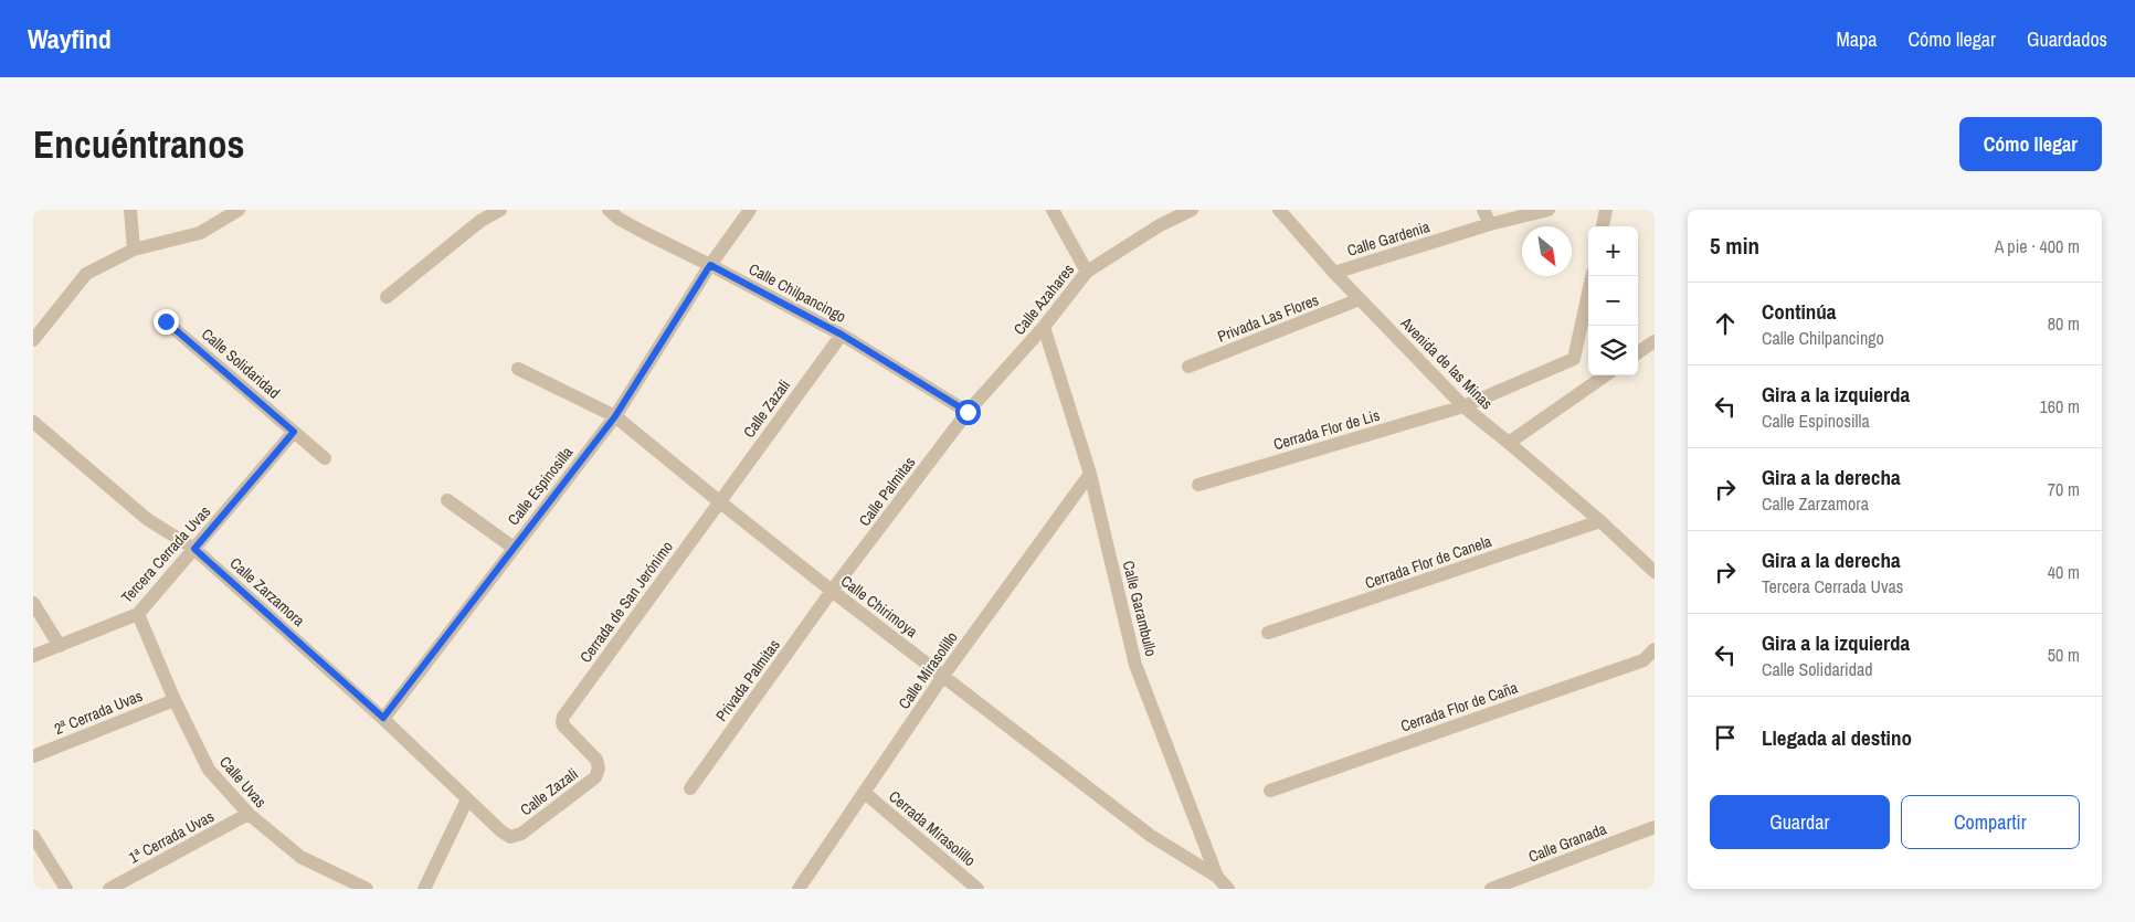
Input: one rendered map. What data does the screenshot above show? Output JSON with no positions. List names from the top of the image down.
{
  "streets": {
    "street": [
      "Calle Gardenia",
      "Calle Chilpancingo",
      "Calle Azahares",
      "Privada Las Flores",
      "Calle Solidaridad",
      "Avenida de las Minas",
      "Calle Zazali",
      "Cerrada Flor de Lis",
      "Calle Espinosilla",
      "Calle Palmitas",
      "Tercera Cerrada Uvas",
      "Cerrada Flor de Canela",
      "Calle Zarzamora",
      "Cerrada de San Jerónimo",
      "Calle Chirimoya",
      "Calle Garambullo",
      "Calle Mirasolillo",
      "Privada Palmitas",
      "Cerrada Flor de Caña",
      "2ª Cerrada Uvas",
      "Calle Uvas",
      "Cerrada Mirasolillo",
      "1ª Cerrada Uvas",
      "Calle Granada"
    ]
  },
  "crossings": [
    ["Calle Gardenia", "Avenida de las Minas"],
    ["Calle Chilpancingo", "Calle Azahares"],
    ["Calle Chilpancingo", "Calle Zazali"],
    ["Calle Chilpancingo", "Calle Espinosilla"],
    ["Calle Chilpancingo", "Calle Palmitas"],
    ["Calle Azahares", "Calle Palmitas"],
    ["Calle Azahares", "Calle Garambullo"],
    ["Privada Las Flores", "Avenida de las Minas"],
    ["Calle Solidaridad", "Tercera Cerrada Uvas"],
    ["Avenida de las Minas", "Cerrada Flor de Lis"],
    ["Avenida de las Minas", "Cerrada Flor de Canela"],
    ["Calle Zazali", "Calle Zarzamora"],
    ["Calle Zazali", "Cerrada de San Jerónimo"],
    ["Calle Zazali", "Calle Chirimoya"],
    ["Calle Espinosilla", "Calle Zarzamora"],
    ["Calle Espinosilla", "Calle Chirimoya"],
    ["Calle Palmitas", "Calle Chirimoya"],
    ["Calle Palmitas", "Privada Palmitas"],
    ["Tercera Cerrada Uvas", "Calle Zarzamora"],
    ["Tercera Cerrada Uvas", "Calle Uvas"],
    ["Cerrada de San Jerónimo", "Calle Chirimoya"],
    ["Calle Chirimoya", "Calle Garambullo"],
    ["Calle Chirimoya", "Calle Mirasolillo"],
    ["Calle Chirimoya", "Privada Palmitas"],
    ["Calle Garambullo", "Calle Mirasolillo"],
    ["Calle Mirasolillo", "Cerrada Mirasolillo"],
    ["2ª Cerrada Uvas", "Calle Uvas"],
    ["Calle Uvas", "1ª Cerrada Uvas"]
  ],
  "north": "bottom right",
  "page": {
    "header": "Wayfind",
    "nav": ["Mapa", "Cómo llegar", "Guardados"],
    "buttons": [
      "Cómo llegar",
      ["Guardar", "Compartir"]
    ],
    "title": "Encuéntranos",
    "heading": ["5 min", "A pie · 400 m"],
    "map_buttons": ["+", "−"],
    "list": [
      ["Continúa", "Calle Chilpancingo", "80 m"],
      ["Gira a la izquierda", "Calle Espinosilla", "160 m"],
      ["Gira a la derecha", "Calle Zarzamora", "70 m"],
      ["Gira a la derecha", "Tercera Cerrada Uvas", "40 m"],
      ["Gira a la izquierda", "Calle Solidaridad", "50 m"],
      "Llegada al destino"
    ]
  }
}
